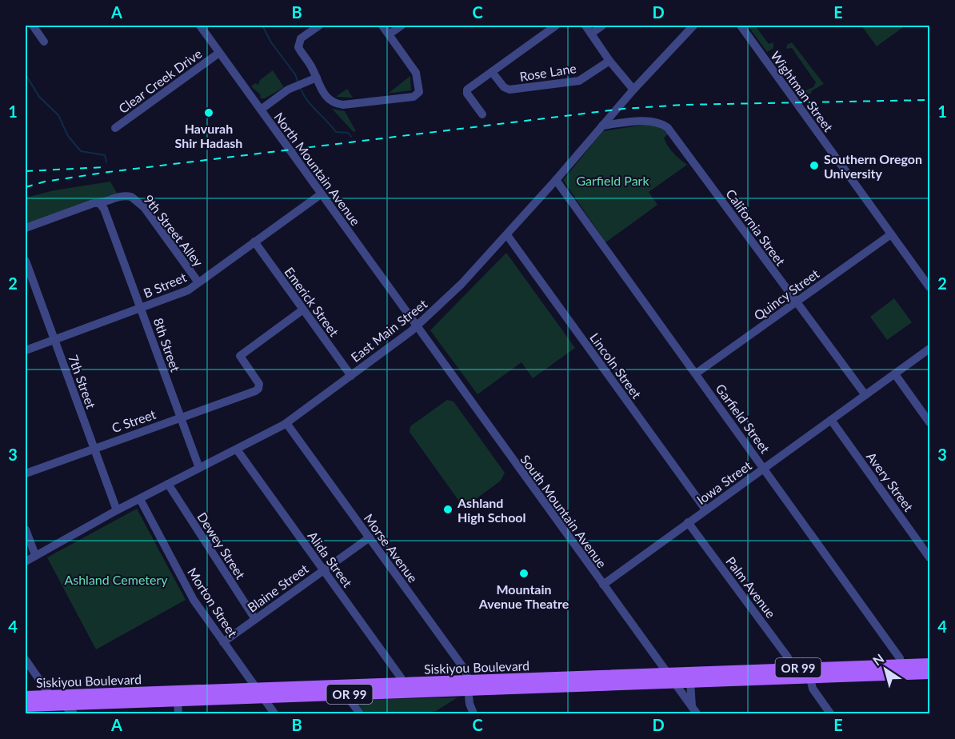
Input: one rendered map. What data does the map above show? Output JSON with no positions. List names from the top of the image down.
{
  "streets": {
    "main road": ["Siskiyou Boulevard", "OR 99"],
    "street": [
      "Rose Lane",
      "Clear Creek Drive",
      "Wightman Street",
      "North Mountain Avenue",
      "California Street",
      "9th Street Alley",
      "B Street",
      "Quincy Street",
      "Emerick Street",
      "East Main Street",
      "8th Street",
      "Lincoln Street",
      "7th Street",
      "Garfield Street",
      "C Street",
      "Avery Street",
      "Iowa Street",
      "South Mountain Avenue",
      "Dewey Street",
      "Morse Avenue",
      "Alida Street",
      "Palm Avenue",
      "Blaine Street",
      "Morton Street"
    ]
  },
  "crossings": [
    ["Clear Creek Drive", "North Mountain Avenue"],
    ["Wightman Street", "Quincy Street"],
    ["North Mountain Avenue", "B Street"],
    ["North Mountain Avenue", "East Main Street"],
    ["North Mountain Avenue", "South Mountain Avenue"],
    ["California Street", "Quincy Street"],
    ["California Street", "East Main Street"],
    ["California Street", "Iowa Street"],
    ["9th Street Alley", "B Street"],
    ["9th Street Alley", "8th Street"],
    ["B Street", "Emerick Street"],
    ["B Street", "8th Street"],
    ["B Street", "7th Street"],
    ["Quincy Street", "Garfield Street"],
    ["Emerick Street", "East Main Street"],
    ["Emerick Street", "C Street"],
    ["East Main Street", "8th Street"],
    ["East Main Street", "Lincoln Street"],
    ["East Main Street", "7th Street"],
    ["East Main Street", "Garfield Street"],
    ["East Main Street", "South Mountain Avenue"],
    ["East Main Street", "Dewey Street"],
    ["East Main Street", "Morse Avenue"],
    ["East Main Street", "Alida Street"],
    ["East Main Street", "Morton Street"],
    ["8th Street", "C Street"],
    ["Lincoln Street", "Iowa Street"],
    ["7th Street", "C Street"],
    ["Garfield Street", "Iowa Street"],
    ["Garfield Street", "Siskiyou Boulevard"],
    ["Avery Street", "Iowa Street"],
    ["Iowa Street", "South Mountain Avenue"],
    ["Iowa Street", "Palm Avenue"],
    ["South Mountain Avenue", "Siskiyou Boulevard"],
    ["Dewey Street", "Blaine Street"],
    ["Morse Avenue", "Blaine Street"],
    ["Morse Avenue", "Siskiyou Boulevard"],
    ["Alida Street", "Blaine Street"],
    ["Alida Street", "Siskiyou Boulevard"],
    ["Palm Avenue", "Siskiyou Boulevard"],
    ["Blaine Street", "Morton Street"],
    ["Morton Street", "Siskiyou Boulevard"]
  ],
  "parks": ["Garfield Park", "Ashland Cemetery"],
  "places": [
    "Havurah Shir Hadash",
    "Southern Oregon University",
    "Ashland High School",
    "Mountain Avenue Theatre"
  ],
  "north": "top left",
  "grid": {
    "columns": [
      "A",
      "B",
      "C",
      "D",
      "E"
    ],
    "rows": [
      "1",
      "2",
      "3",
      "4"
    ]
  }
}
